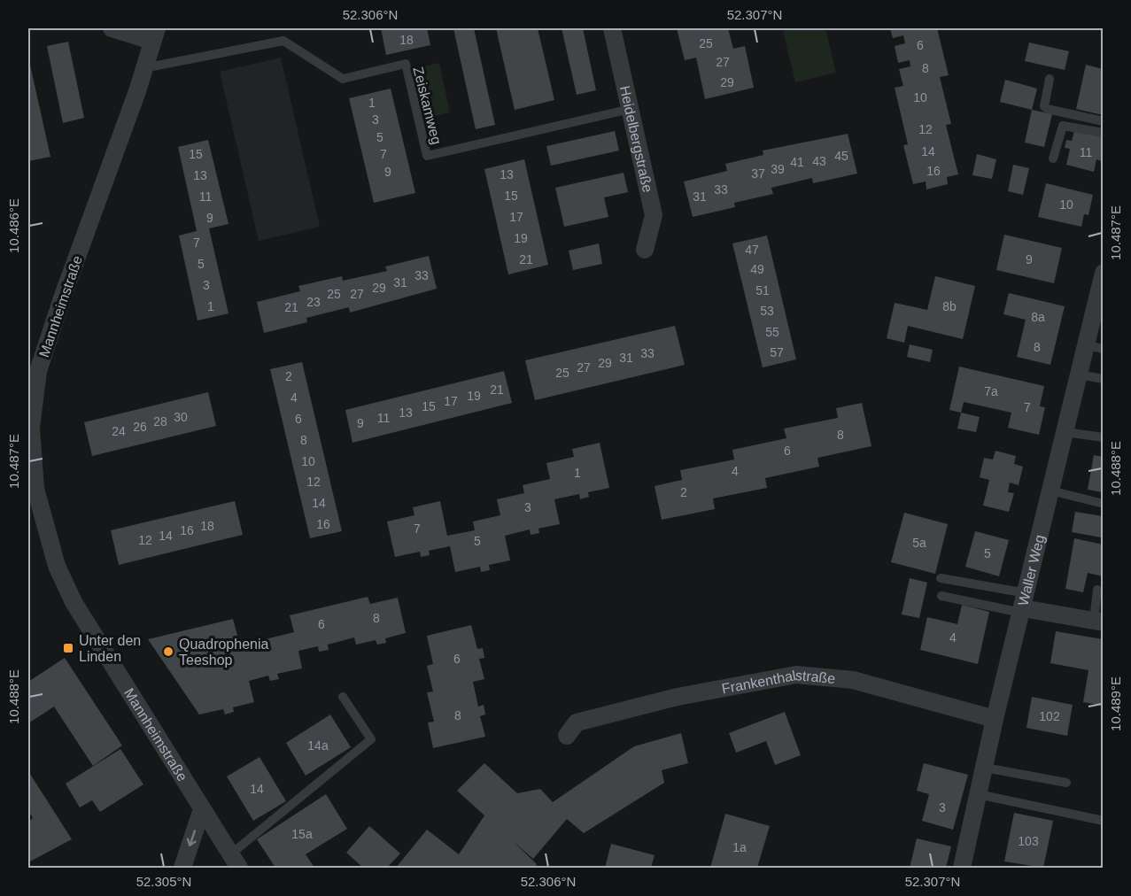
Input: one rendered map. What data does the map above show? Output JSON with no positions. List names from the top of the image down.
{
  "streets": {
    "street": [
      "Heidelbergstraße",
      "Mannheimstraße",
      "Waller Weg",
      "Frankenthalstraße"
    ],
    "lane": ["Zeiskamweg"]
  },
  "crossings": [
    ["Zeiskamweg", "Heidelbergstraße"],
    ["Zeiskamweg", "Mannheimstraße"],
    ["Waller Weg", "Frankenthalstraße"]
  ],
  "places": {
    "transit": ["Unter den Linden"],
    "other": ["Quadrophenia Teeshop"]
  },
  "house_numbers": [
    "18",
    "25",
    "6",
    "27",
    "8",
    "29",
    "10",
    "1",
    "3",
    "12",
    "5",
    "14",
    "11",
    "15",
    "7",
    "45",
    "43",
    "41",
    "39",
    "16",
    "9",
    "37",
    "13",
    "13",
    "33",
    "15",
    "11",
    "31",
    "10",
    "17",
    "9",
    "19",
    "7",
    "47",
    "21",
    "9",
    "5",
    "49",
    "33",
    "31",
    "3",
    "29",
    "51",
    "25",
    "27",
    "23",
    "1",
    "8b",
    "21",
    "53",
    "8a",
    "55",
    "8",
    "57",
    "33",
    "31",
    "29",
    "27",
    "25",
    "2",
    "21",
    "7a",
    "19",
    "4",
    "17",
    "15",
    "7",
    "13",
    "30",
    "11",
    "6",
    "28",
    "9",
    "26",
    "24",
    "8",
    "8",
    "6",
    "10",
    "4",
    "1",
    "12",
    "2",
    "14",
    "3",
    "16",
    "18",
    "7",
    "16",
    "14",
    "12",
    "5",
    "5a",
    "5",
    "8",
    "6",
    "4",
    "6",
    "8",
    "102",
    "14a",
    "14",
    "3",
    "15a",
    "103",
    "1a"
  ],
  "coordinates": [
    "52.306°N",
    "52.307°N",
    "10.486°E",
    "10.487°E",
    "10.488°E",
    "10.489°E",
    "52.305°N"
  ]
}
